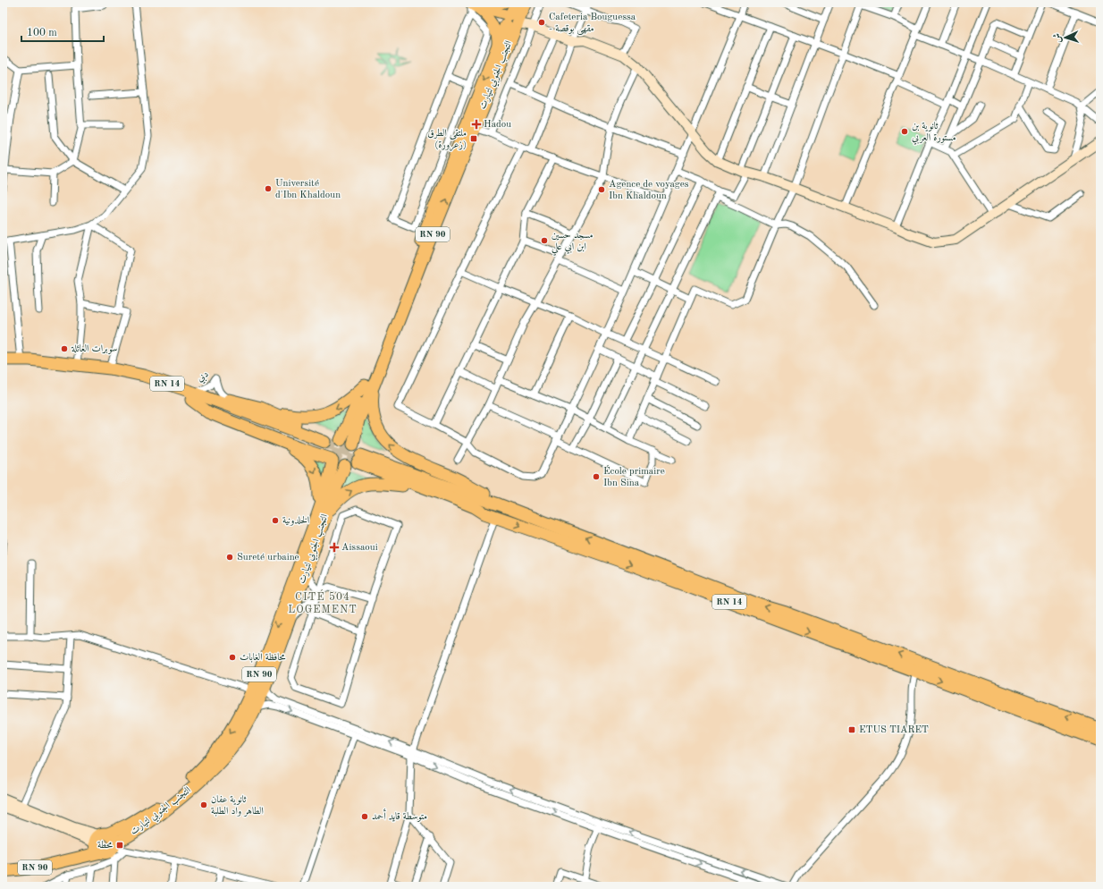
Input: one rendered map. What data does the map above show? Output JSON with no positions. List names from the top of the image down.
{
  "streets": {
    "highway": ["التجنب الجنوبي لتيارت", "RN 90", "RN 14"],
    "street": ["دبي"]
  },
  "crossings": [
    ["التجنب الجنوبي لتيارت", "RN 90"],
    ["التجنب الجنوبي لتيارت", "RN 14"],
    ["دبي", "RN 14"]
  ],
  "districts": ["CITÉ 504 LOGEMENT"],
  "places": {
    "other": [
      "Cafeteria Bouguessa - مقهى بوقصة",
      "ثانوية بن مستورة العربي",
      "Université d'Ibn Khaldoun",
      "Agence de voyages Ibn Khaldoun",
      "مسجد حسين ابن ابي علي",
      "سوبرات العائلة",
      "École primaire Ibn Sina",
      "الخلدونية",
      "Sureté urbaine",
      "محافظة الغابات",
      "ثانوية عفان الطاهر واد الطلبة",
      "متوسطة قايد أحمد"
    ],
    "health": ["Hadou", "Aissaoui"],
    "transit": ["ملتقى الطرق (زعرورة)", "ETUS TIARET", "محطة"]
  },
  "scale_bar": "100 m",
  "north": "left"
}
